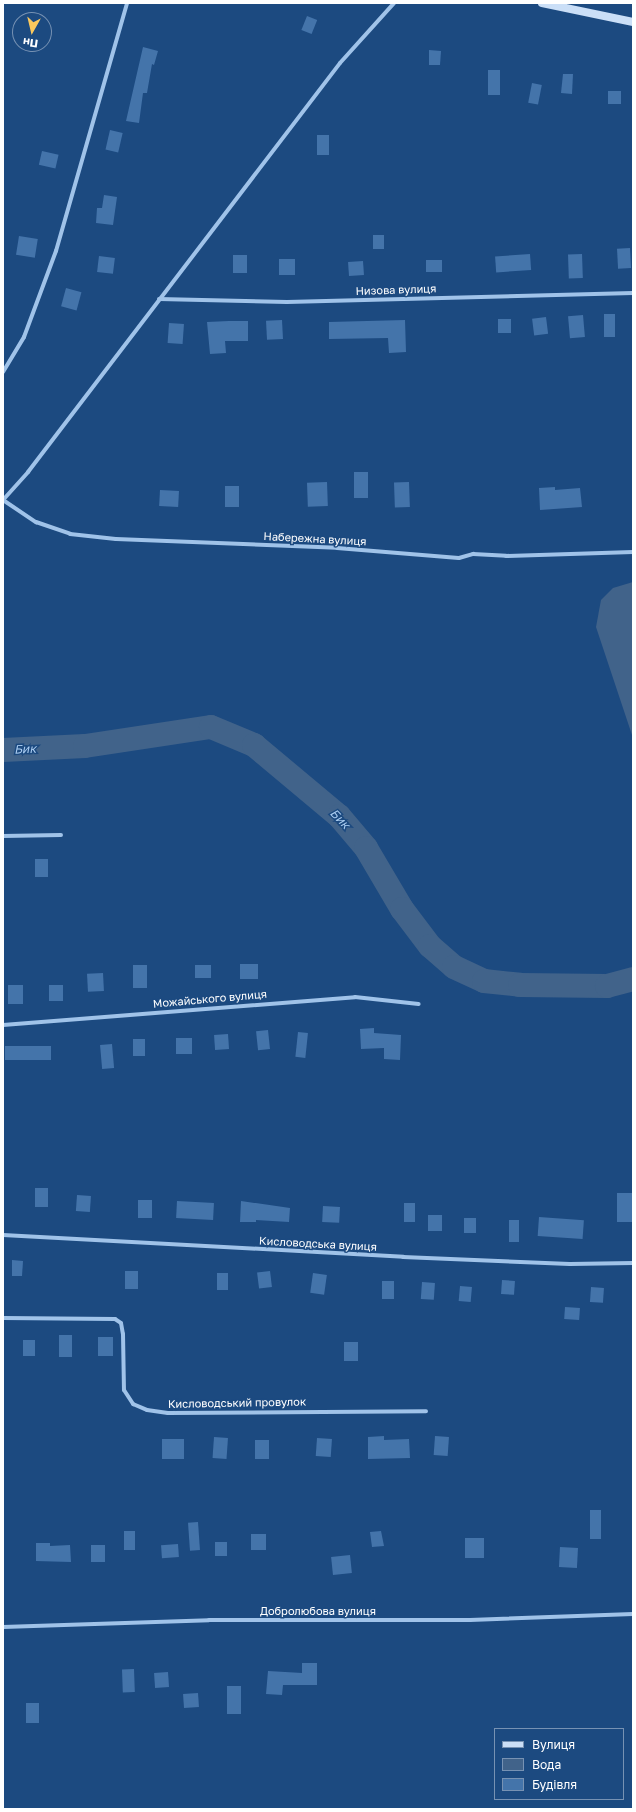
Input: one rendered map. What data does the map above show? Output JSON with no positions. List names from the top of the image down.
{
  "streets": {
    "street": [
      "Низова вулиця",
      "Набережна вулиця",
      "Можайського вулиця",
      "Кисловодська вулиця",
      "Кисловодський провулок",
      "Добролюбова вулиця"
    ]
  },
  "water": ["Бик"],
  "legend": ["Вулиця", "Вода", "Будівля"],
  "north": "bottom"
}
